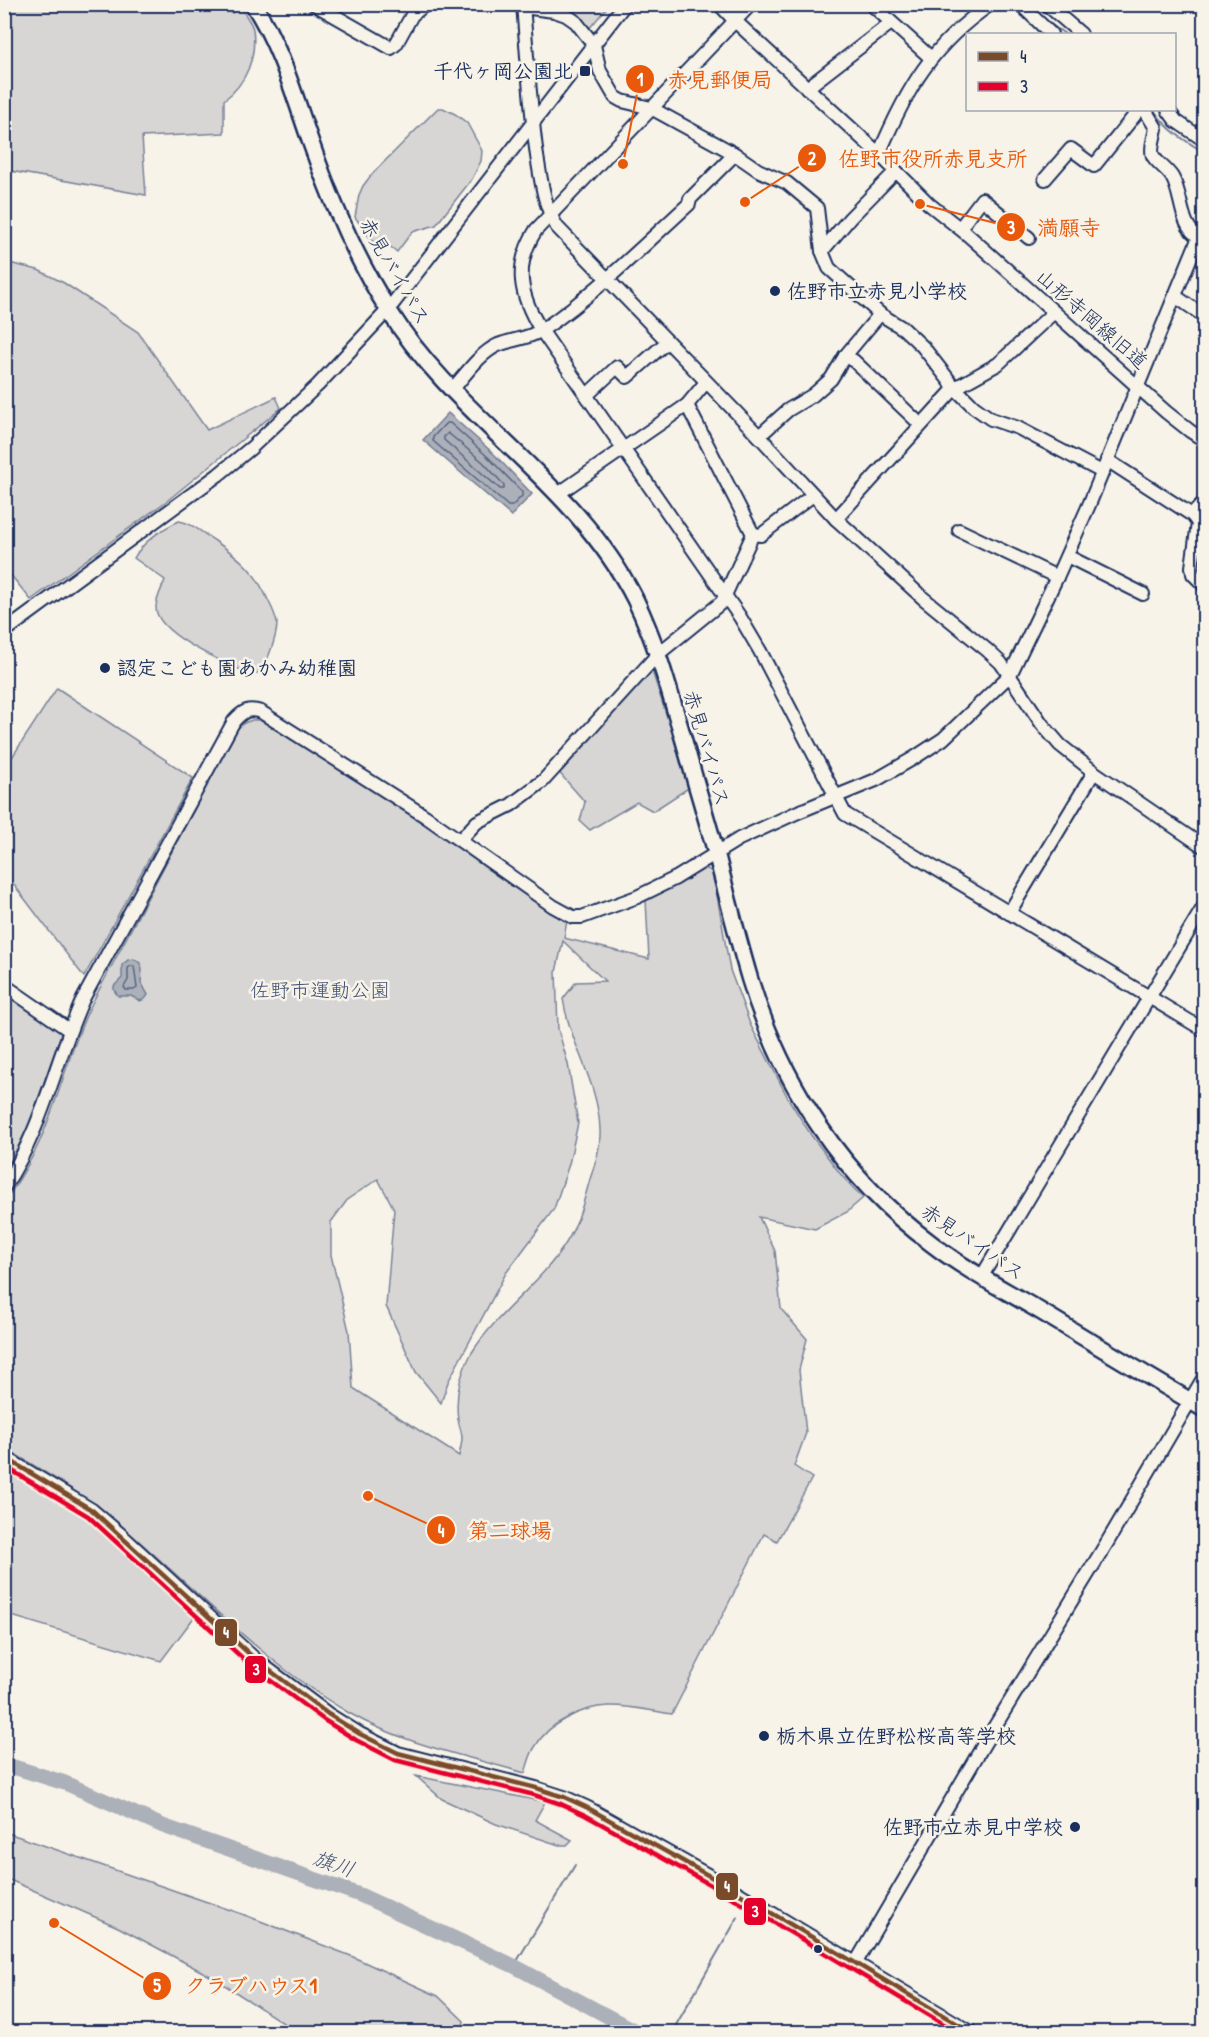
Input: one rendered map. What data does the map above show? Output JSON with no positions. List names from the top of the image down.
{
  "streets": {
    "main road": ["赤見バイパス"],
    "street": ["山形寺岡線旧道"]
  },
  "water": ["旗川"],
  "parks": ["佐野市運動公園"],
  "places": {
    "transit": ["千代ヶ岡公園北"],
    "other": [
      "赤見郵便局",
      "佐野市役所赤見支所",
      "満願寺",
      "佐野市立赤見小学校",
      "認定こども園あかみ幼稚園",
      "第二球場",
      "栃木県立佐野松桜高等学校",
      "佐野市立赤見中学校",
      "クラブハウス1"
    ]
  },
  "lines": ["transit line 4", "transit line 3"],
  "legend": ["4", "3"]
}
